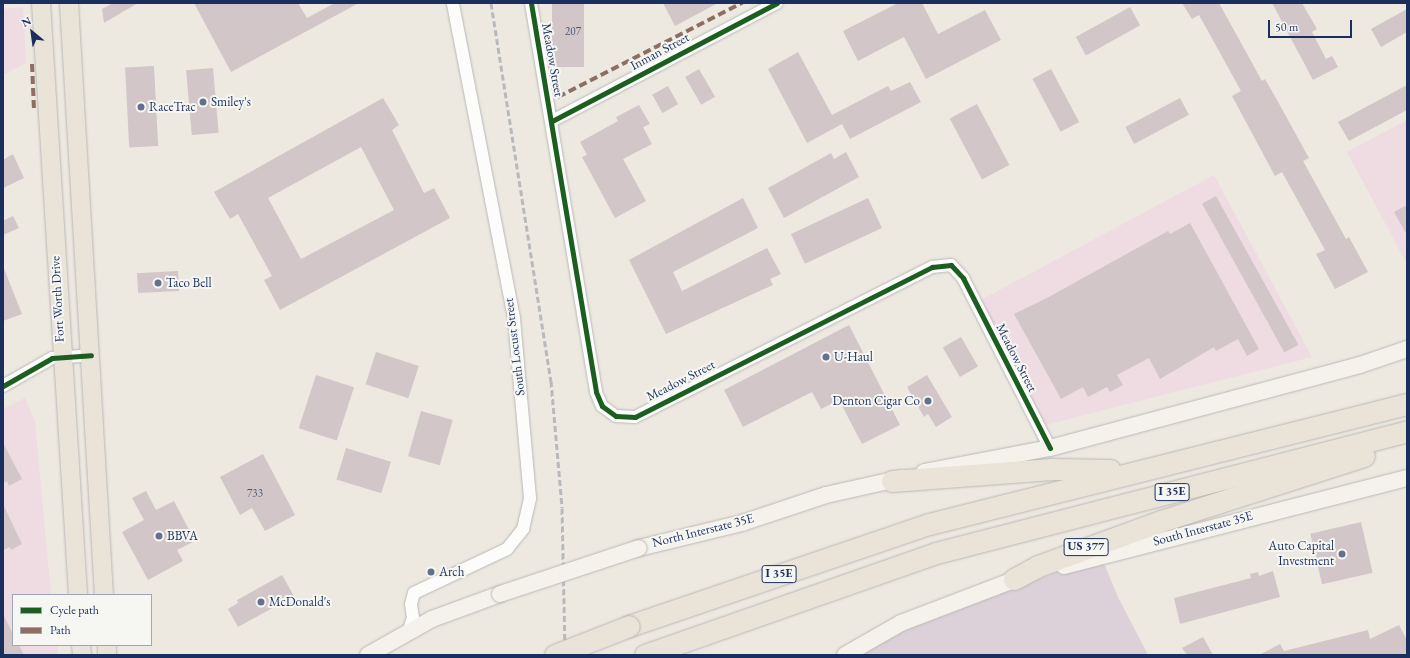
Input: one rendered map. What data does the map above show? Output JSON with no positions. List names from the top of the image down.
{
  "streets": {
    "highway": ["I 35E", "US 377"],
    "main road": ["Fort Worth Drive", "South Interstate 35E", "North Interstate 35E"],
    "street": ["Inman Street", "Meadow Street", "South Locust Street"]
  },
  "crossings": [
    ["Inman Street", "Meadow Street"],
    ["Meadow Street", "North Interstate 35E"],
    ["South Locust Street", "North Interstate 35E"],
    ["South Interstate 35E", "US 377"]
  ],
  "places": [
    "Smiley's",
    "RaceTrac",
    "Taco Bell",
    "U-Haul",
    "Denton Cigar Co",
    "BBVA",
    "Auto Capital Investment",
    "Arch",
    "McDonald's"
  ],
  "house_numbers": ["207", "733"],
  "legend": ["Cycle path", "Path"],
  "scale_bar": "50 m",
  "north": "top left"
}
